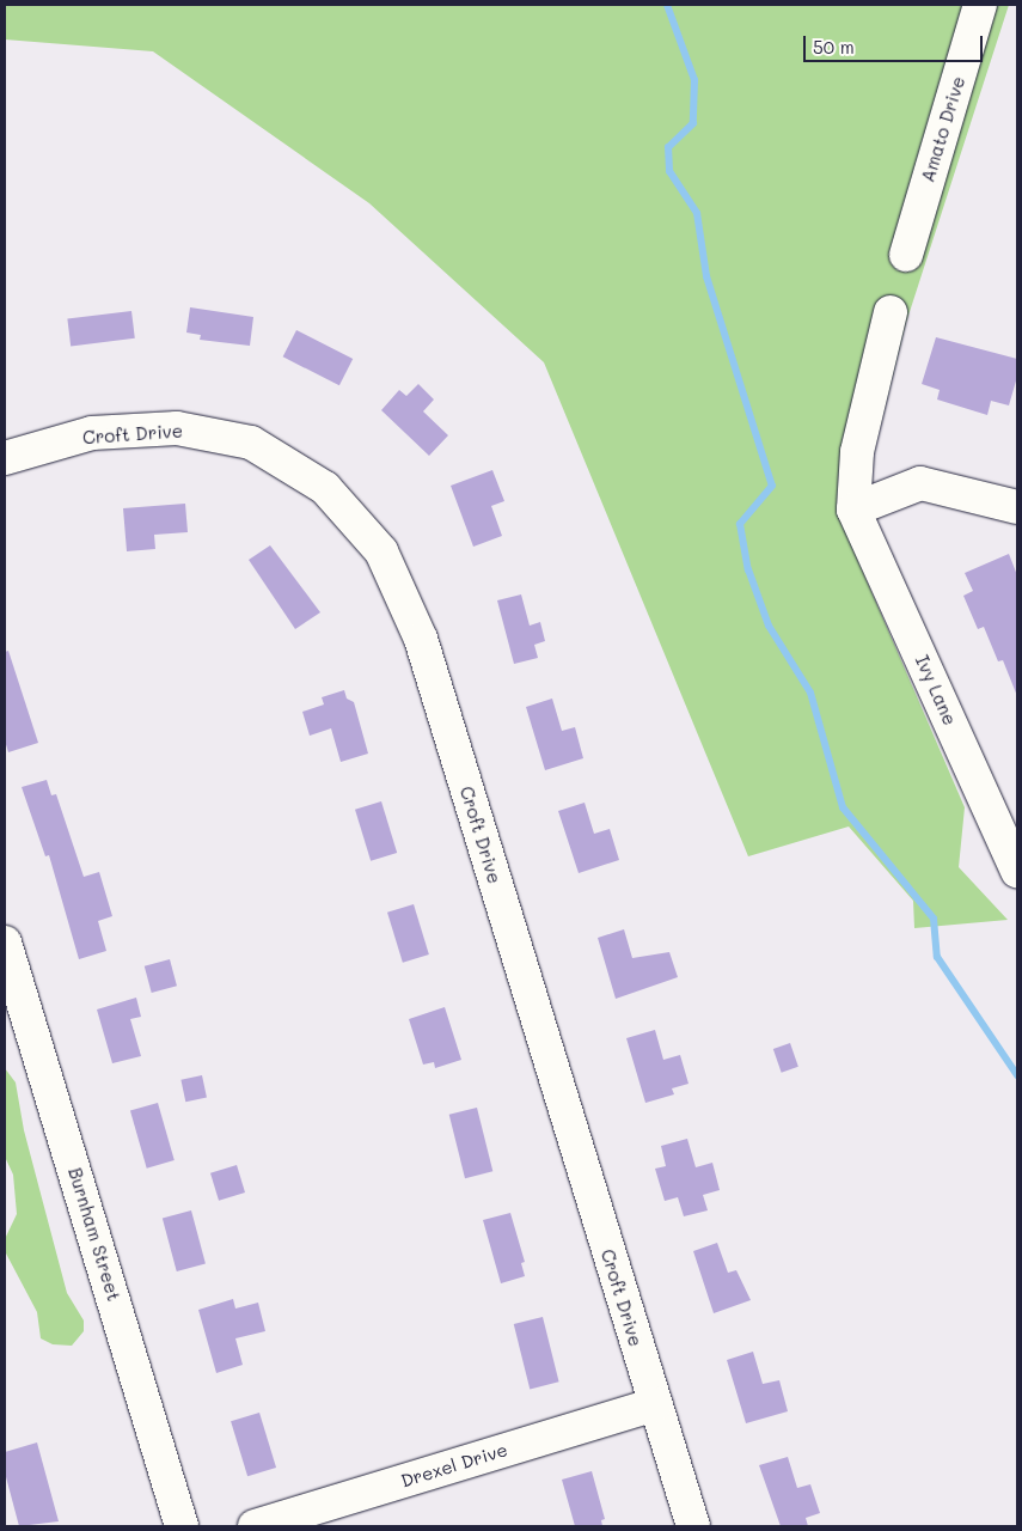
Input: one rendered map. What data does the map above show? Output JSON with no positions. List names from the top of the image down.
{
  "streets": {
    "street": [
      "Amato Drive",
      "Croft Drive",
      "Ivy Lane",
      "Burnham Street",
      "Drexel Drive"
    ]
  },
  "crossings": [
    ["Croft Drive", "Drexel Drive"]
  ],
  "scale_bar": "50 m"
}
